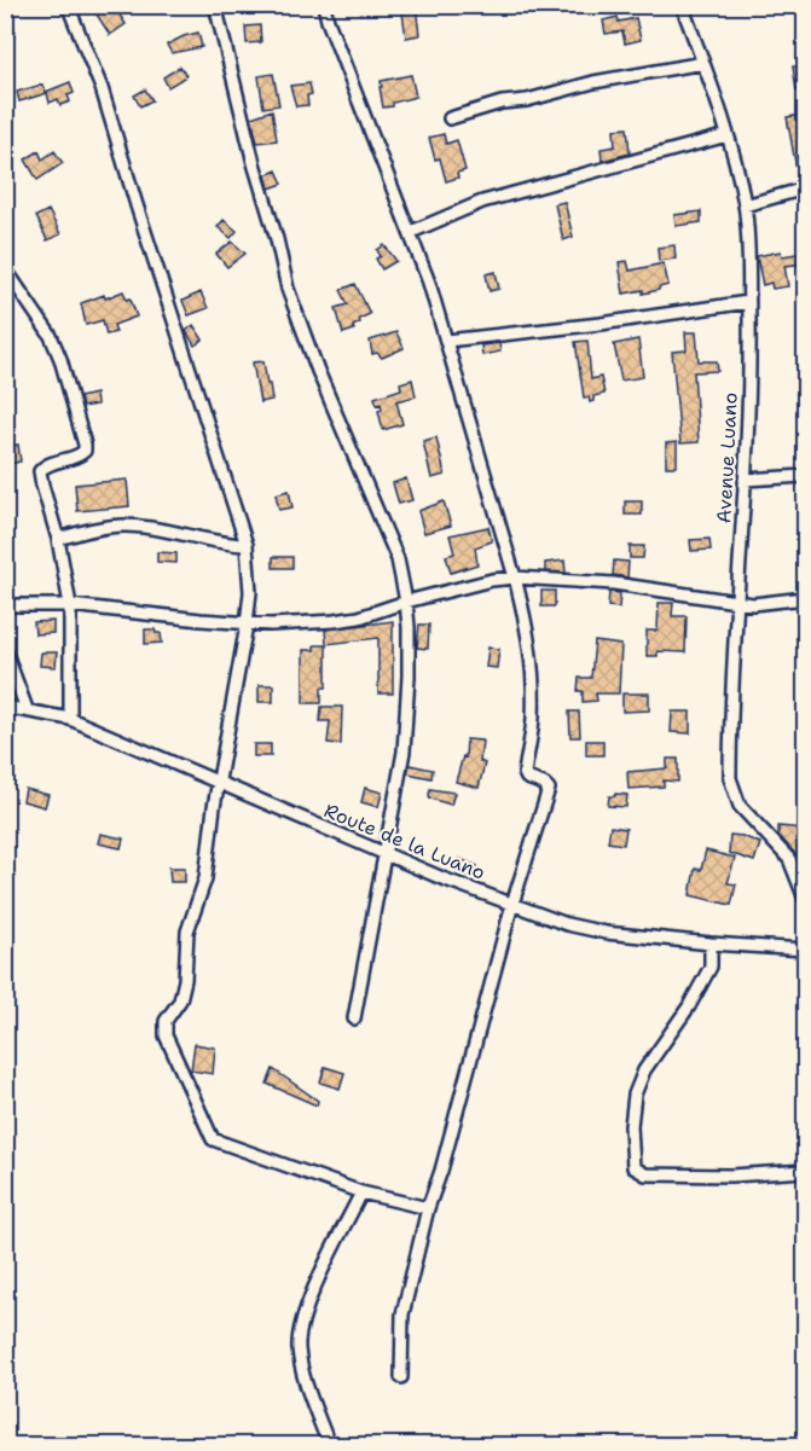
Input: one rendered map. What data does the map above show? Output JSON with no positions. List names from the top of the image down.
{
  "streets": {
    "street": ["Avenue Luano", "Route de la Luano"]
  }
}
